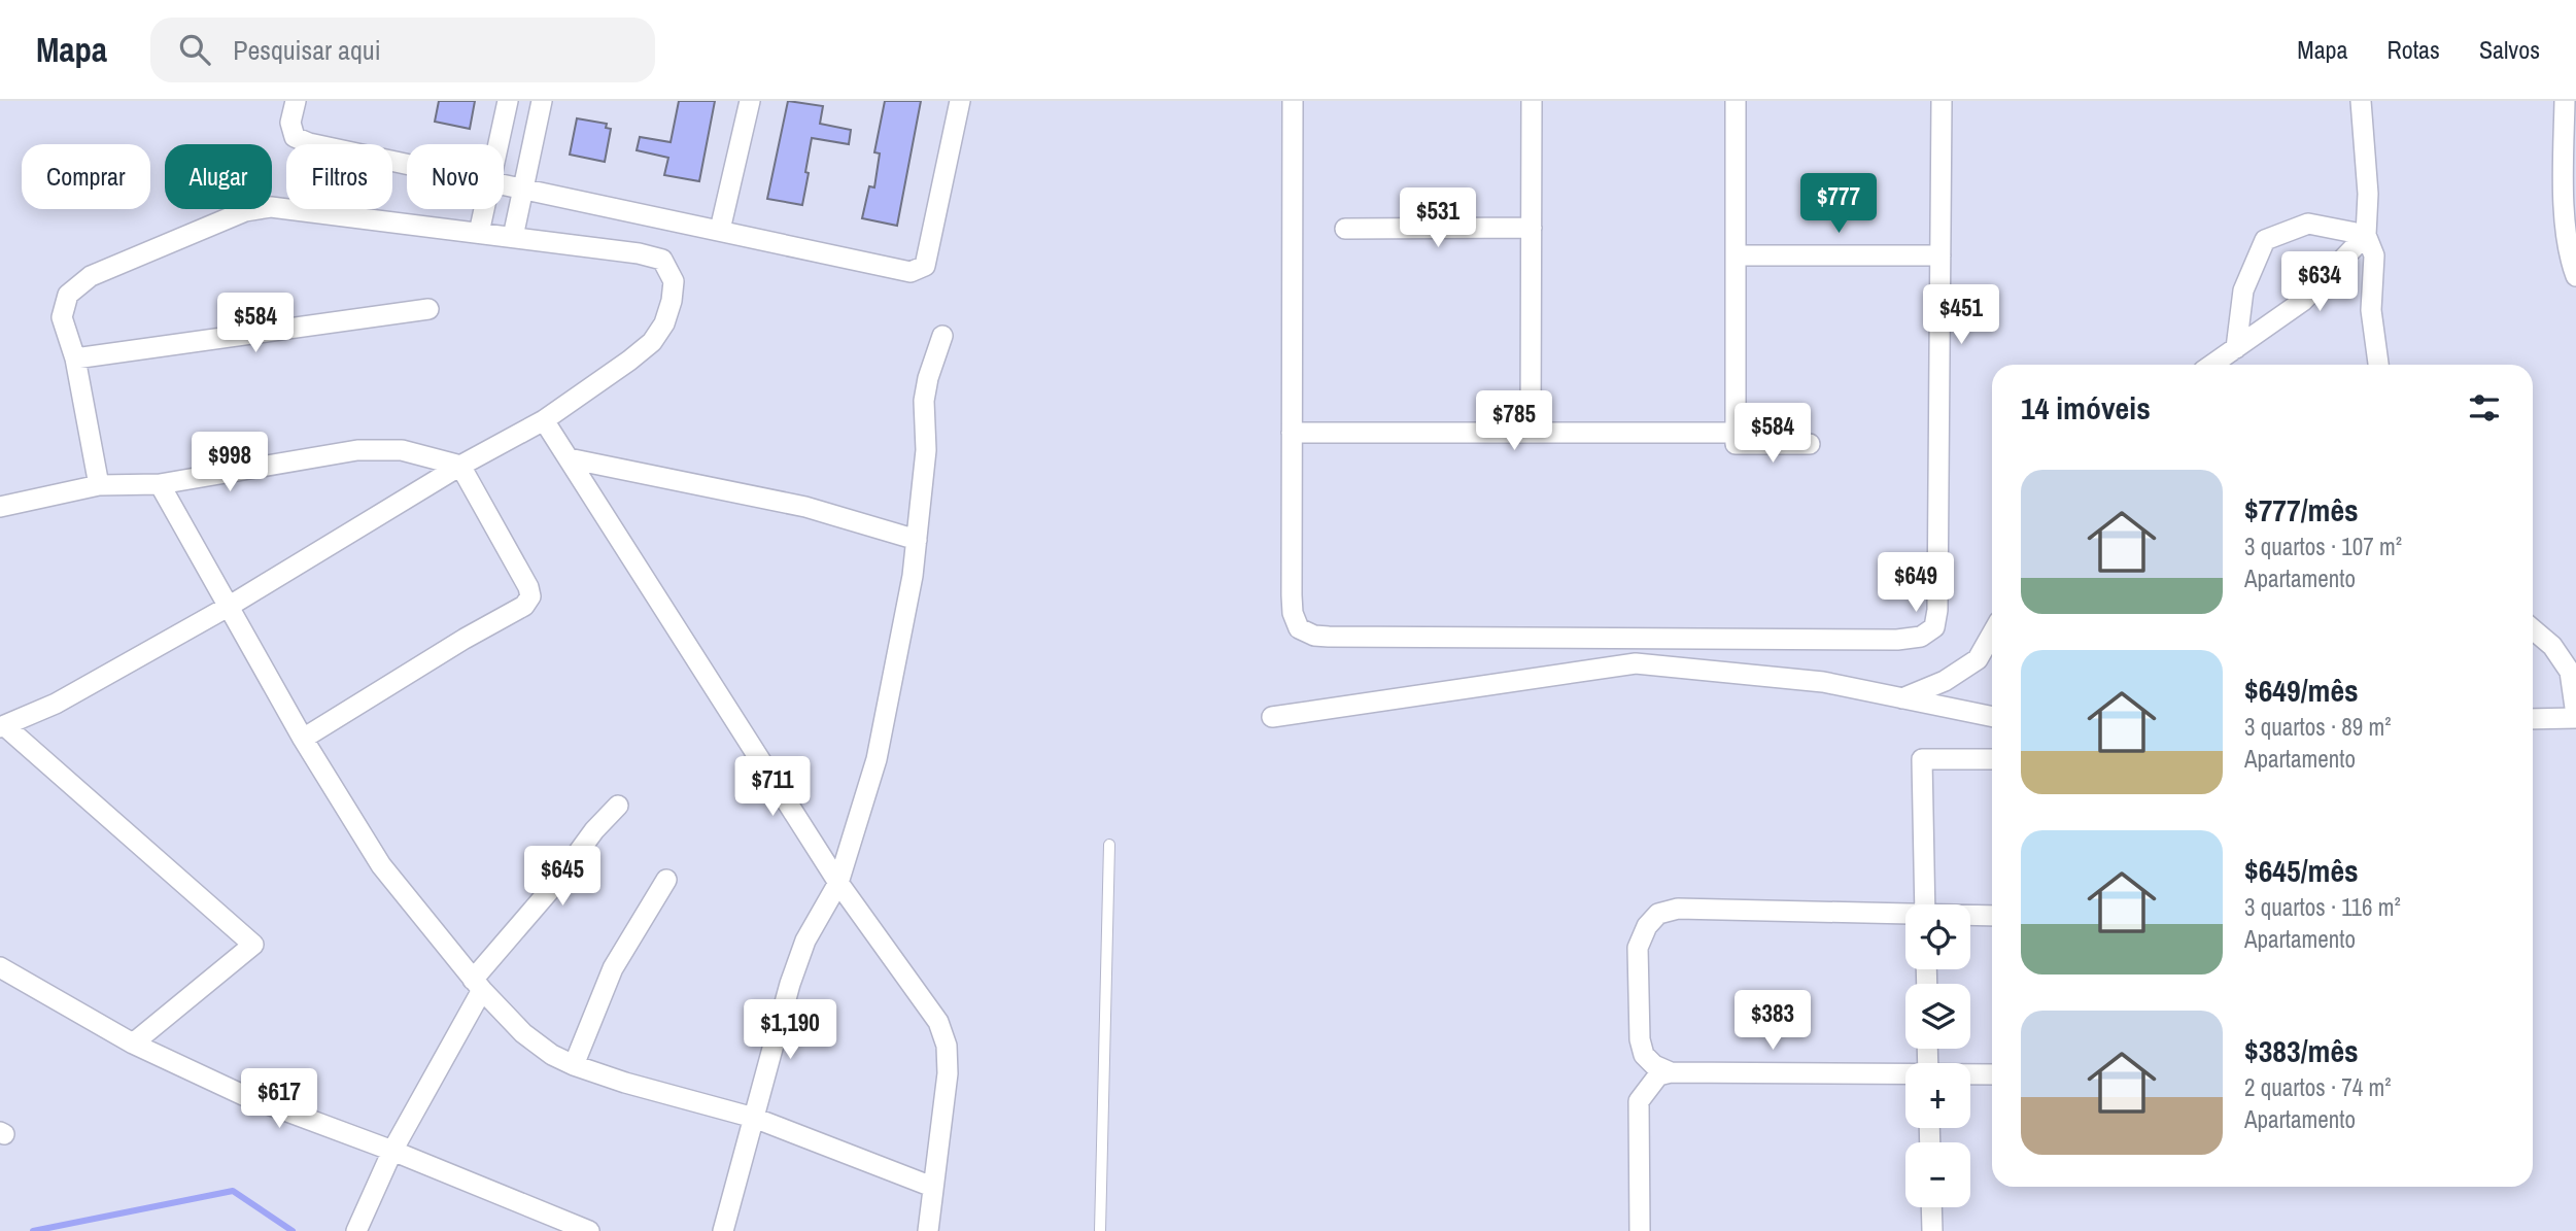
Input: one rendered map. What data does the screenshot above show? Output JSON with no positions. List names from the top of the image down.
{
  "page": {
    "header": "Mapa",
    "search": "Pesquisar aqui",
    "nav": ["Mapa", "Rotas", "Salvos"],
    "chip": [
      "Comprar",
      "Alugar",
      "Filtros",
      "Novo"
    ],
    "price": [
      "$777",
      "$531",
      "$634",
      "$451",
      "$584",
      "$785",
      "$584",
      "$998",
      "$649",
      "$711",
      "$645",
      "$383",
      "$1,190",
      "$617"
    ],
    "heading": "14 imóveis",
    "list": [
      {
        "name": "$777/mês",
        "note": "3 quartos · 107 m² · Apartamento"
      },
      {
        "name": "$649/mês",
        "note": "3 quartos · 89 m² · Apartamento"
      },
      {
        "name": "$645/mês",
        "note": "3 quartos · 116 m² · Apartamento"
      },
      {
        "name": "$383/mês",
        "note": "2 quartos · 74 m² · Apartamento"
      }
    ],
    "map_buttons": ["+", "−"]
  }
}
